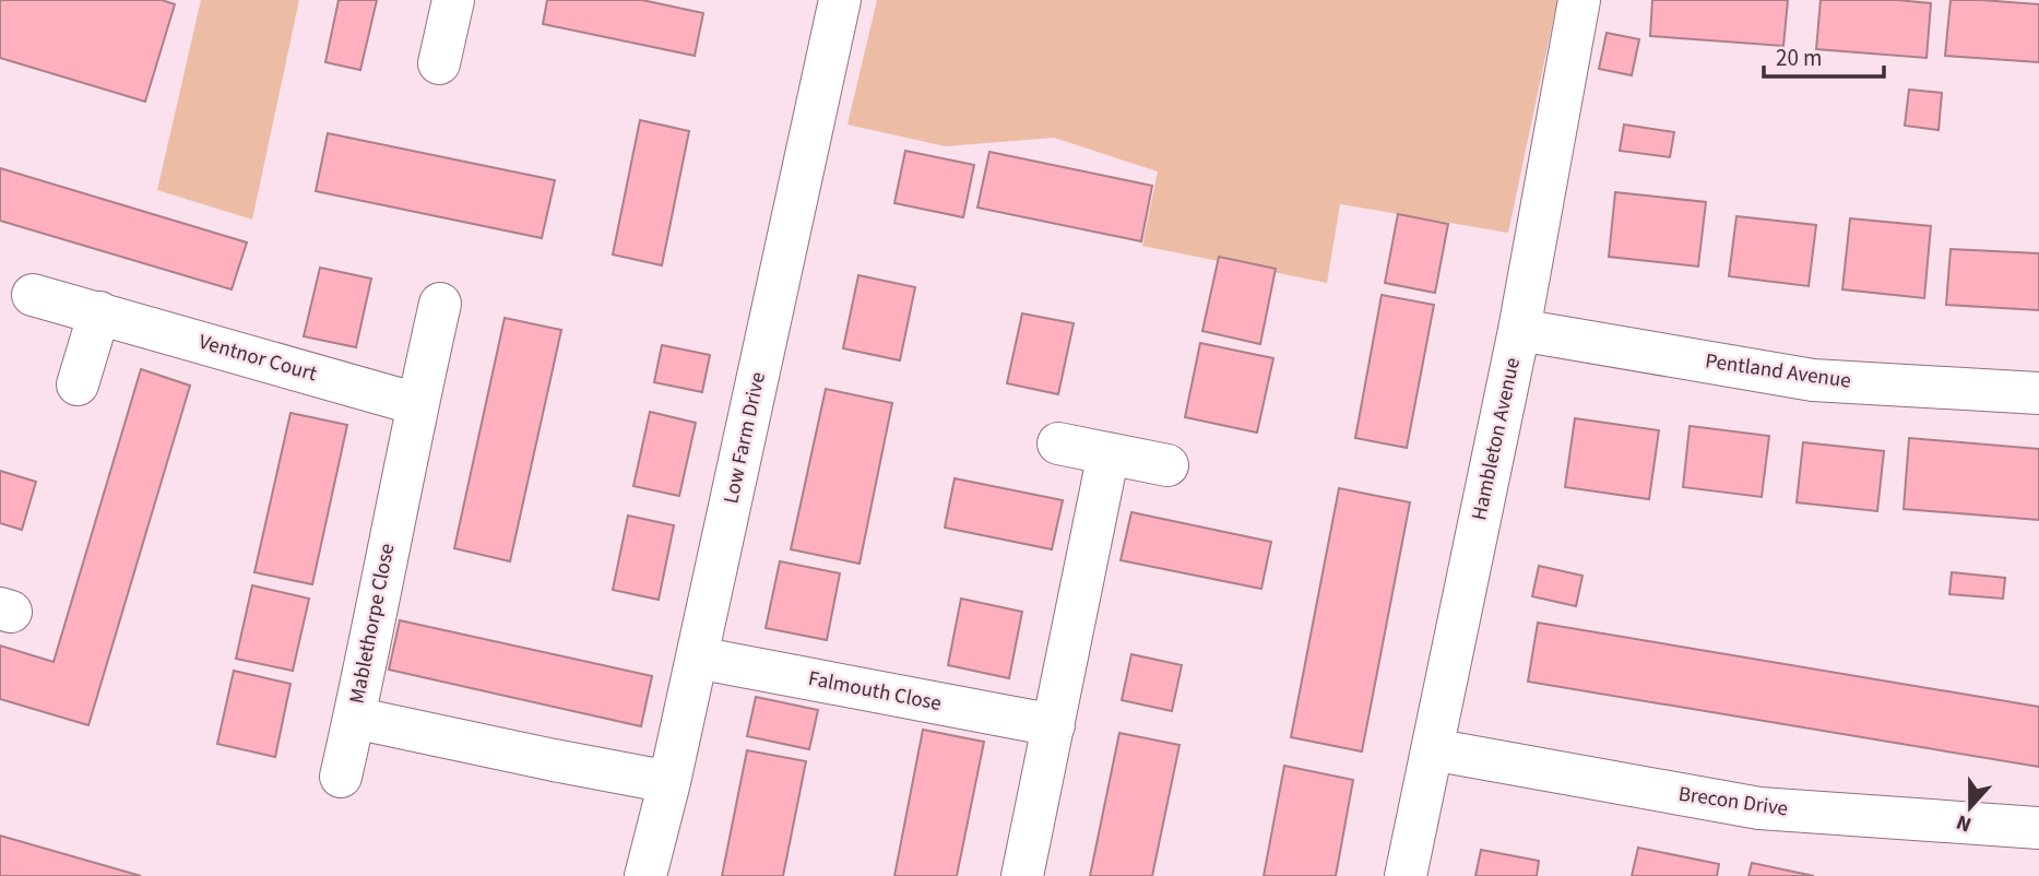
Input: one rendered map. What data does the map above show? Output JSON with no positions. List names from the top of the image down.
{
  "streets": {
    "street": [
      "Ventnor Court",
      "Pentland Avenue",
      "Low Farm Drive",
      "Hambleton Avenue",
      "Mablethorpe Close",
      "Falmouth Close",
      "Brecon Drive"
    ]
  },
  "crossings": [
    ["Ventnor Court", "Mablethorpe Close"],
    ["Pentland Avenue", "Hambleton Avenue"],
    ["Low Farm Drive", "Mablethorpe Close"],
    ["Low Farm Drive", "Falmouth Close"],
    ["Hambleton Avenue", "Brecon Drive"]
  ],
  "scale_bar": "20 m",
  "north": "bottom"
}
